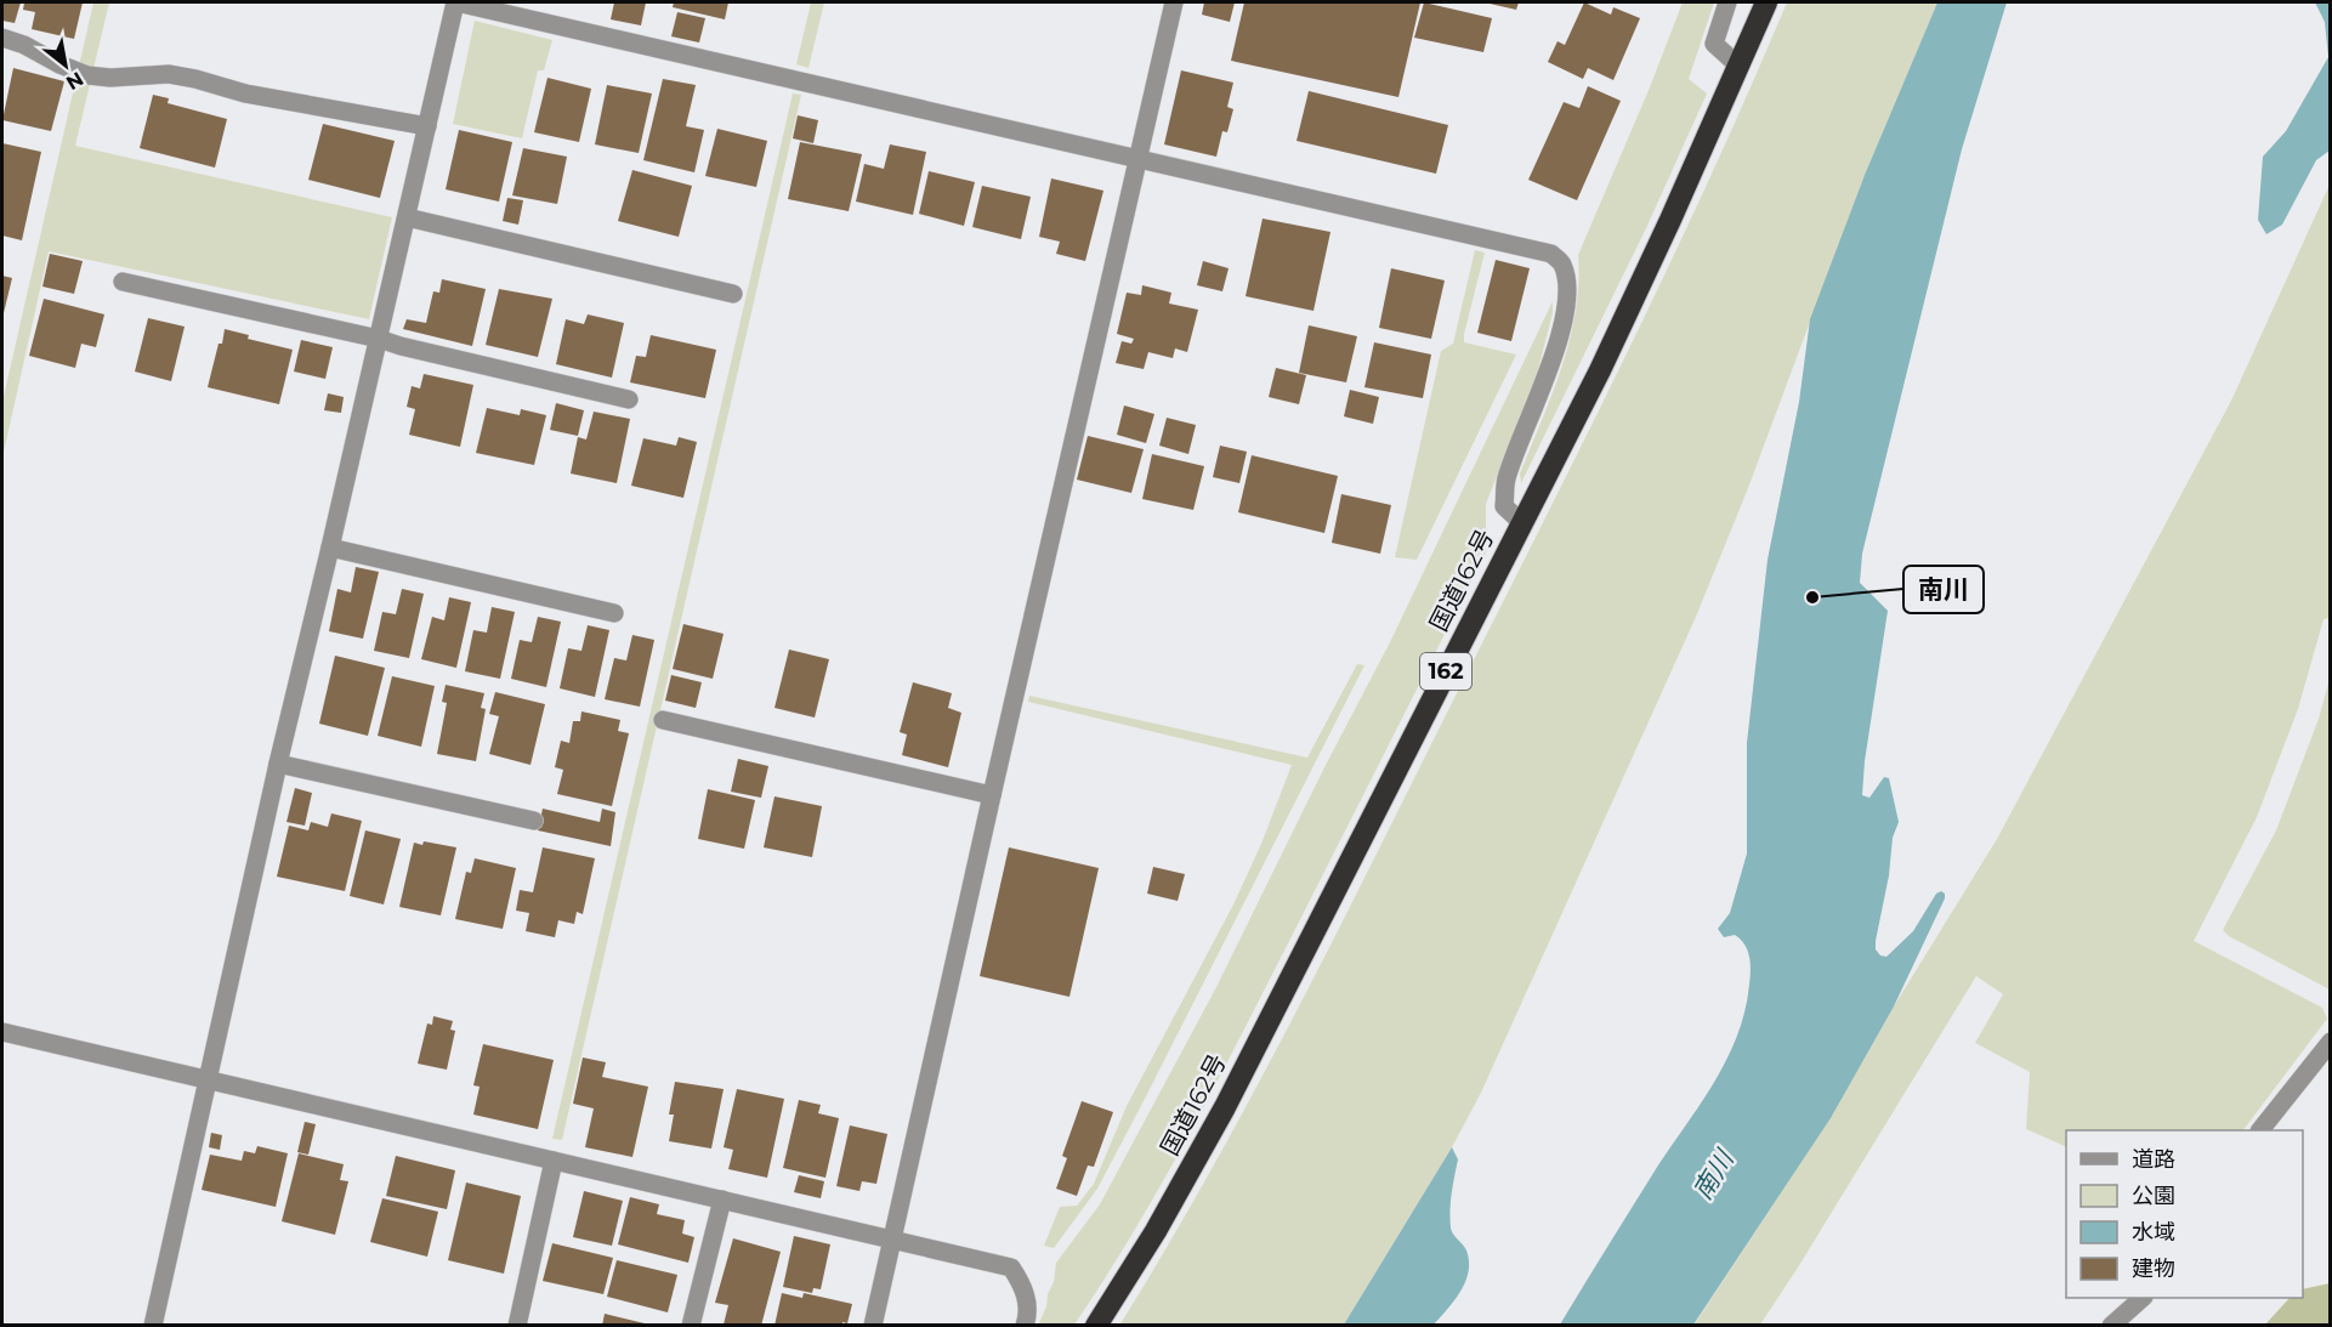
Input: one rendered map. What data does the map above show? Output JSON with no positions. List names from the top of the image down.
{
  "streets": {
    "highway": ["国道162号", "162"]
  },
  "water": ["南川"],
  "places": ["南川"],
  "legend": [
    "道路",
    "公園",
    "水域",
    "建物"
  ],
  "north": "bottom right"
}
